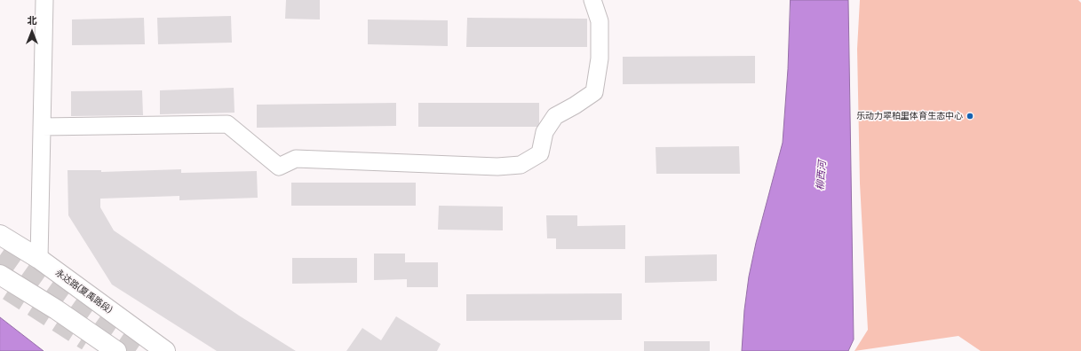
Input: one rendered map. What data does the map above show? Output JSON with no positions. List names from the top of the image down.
{
  "streets": {
    "main road": ["永达路(夏禹路段)"]
  },
  "water": ["柳西河"],
  "places": ["乐动力翠柏里体育生态中心"],
  "north": "top"
}
